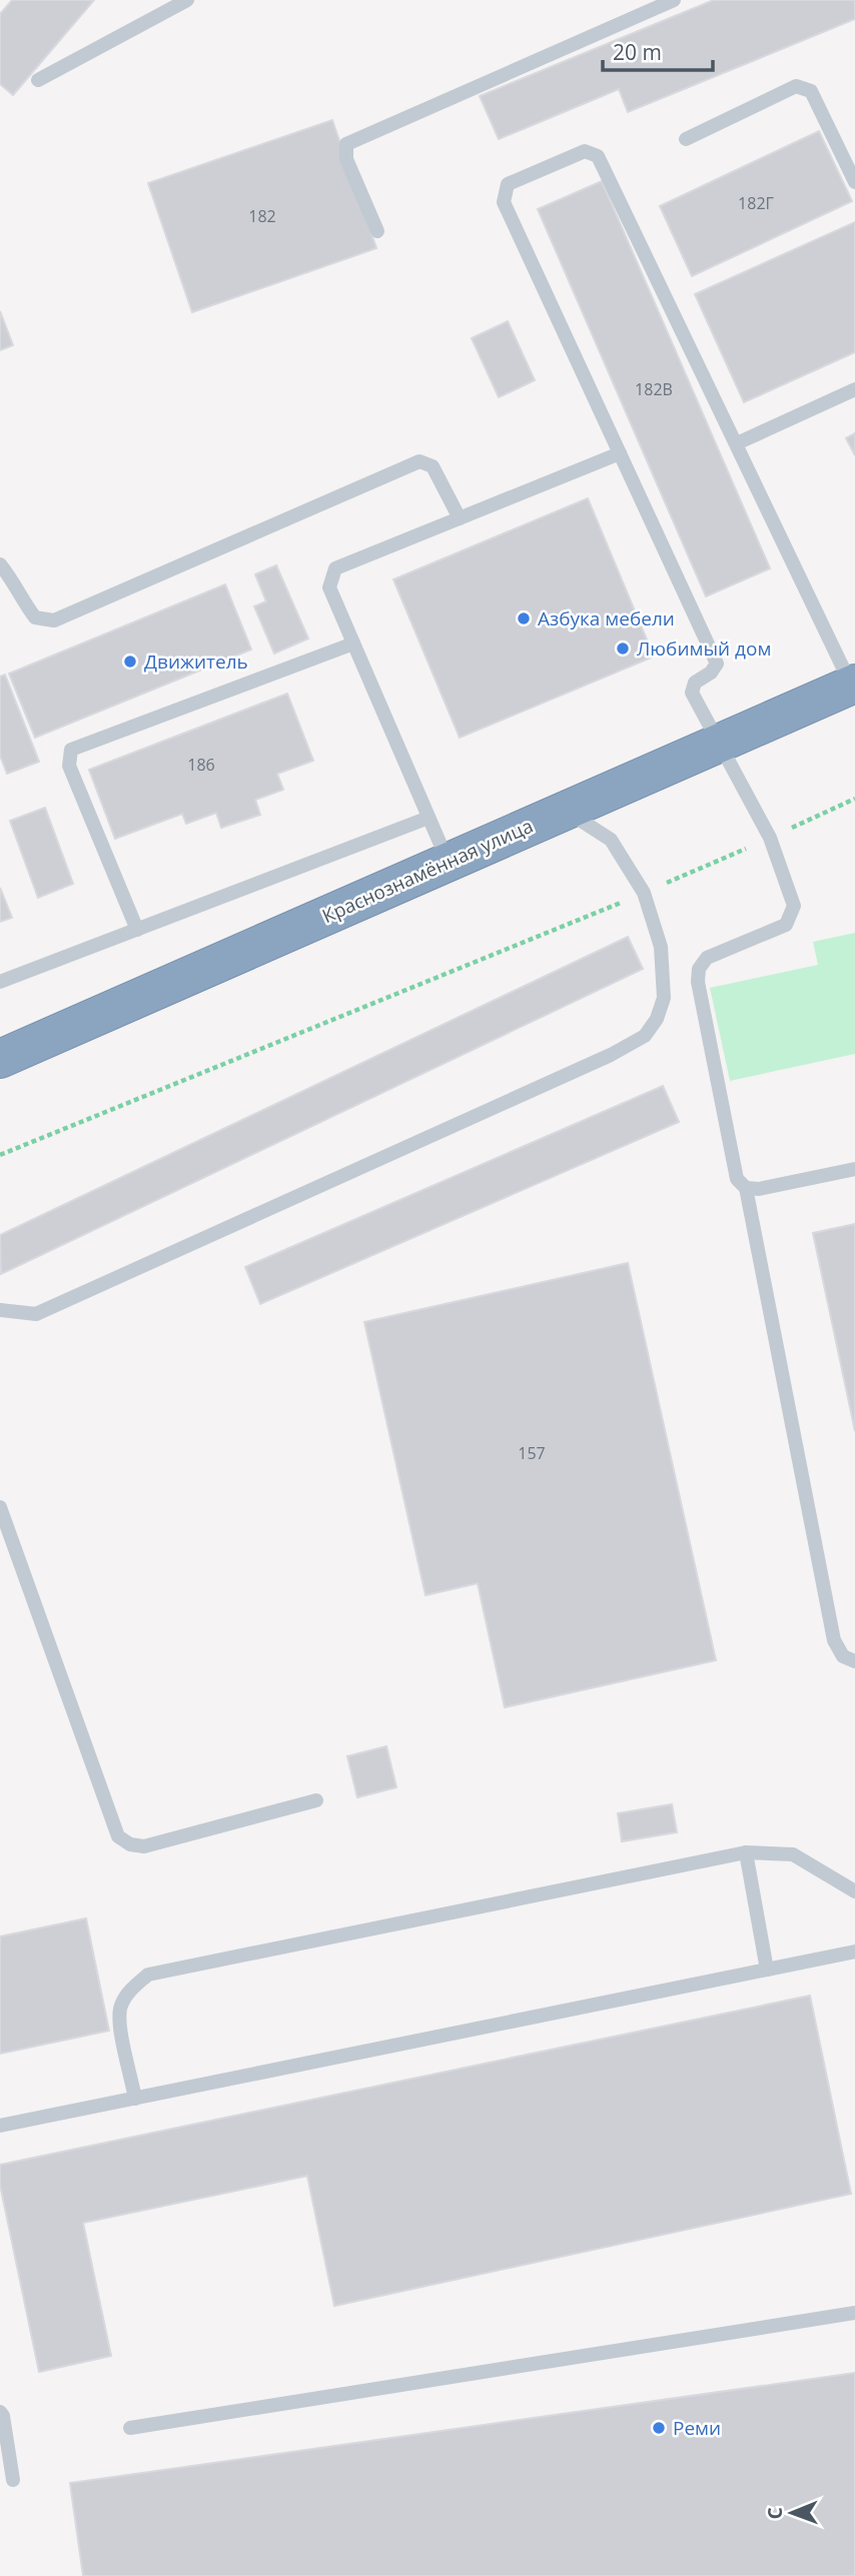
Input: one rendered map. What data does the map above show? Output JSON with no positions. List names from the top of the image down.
{
  "streets": {
    "highway": ["Краснознамённая улица"]
  },
  "places": [
    "Азбука мебели",
    "Любимый дом",
    "Движитель",
    "Реми"
  ],
  "house_numbers": [
    "182Г",
    "182",
    "182В",
    "186",
    "157"
  ],
  "scale_bar": "20 m",
  "north": "left"
}
